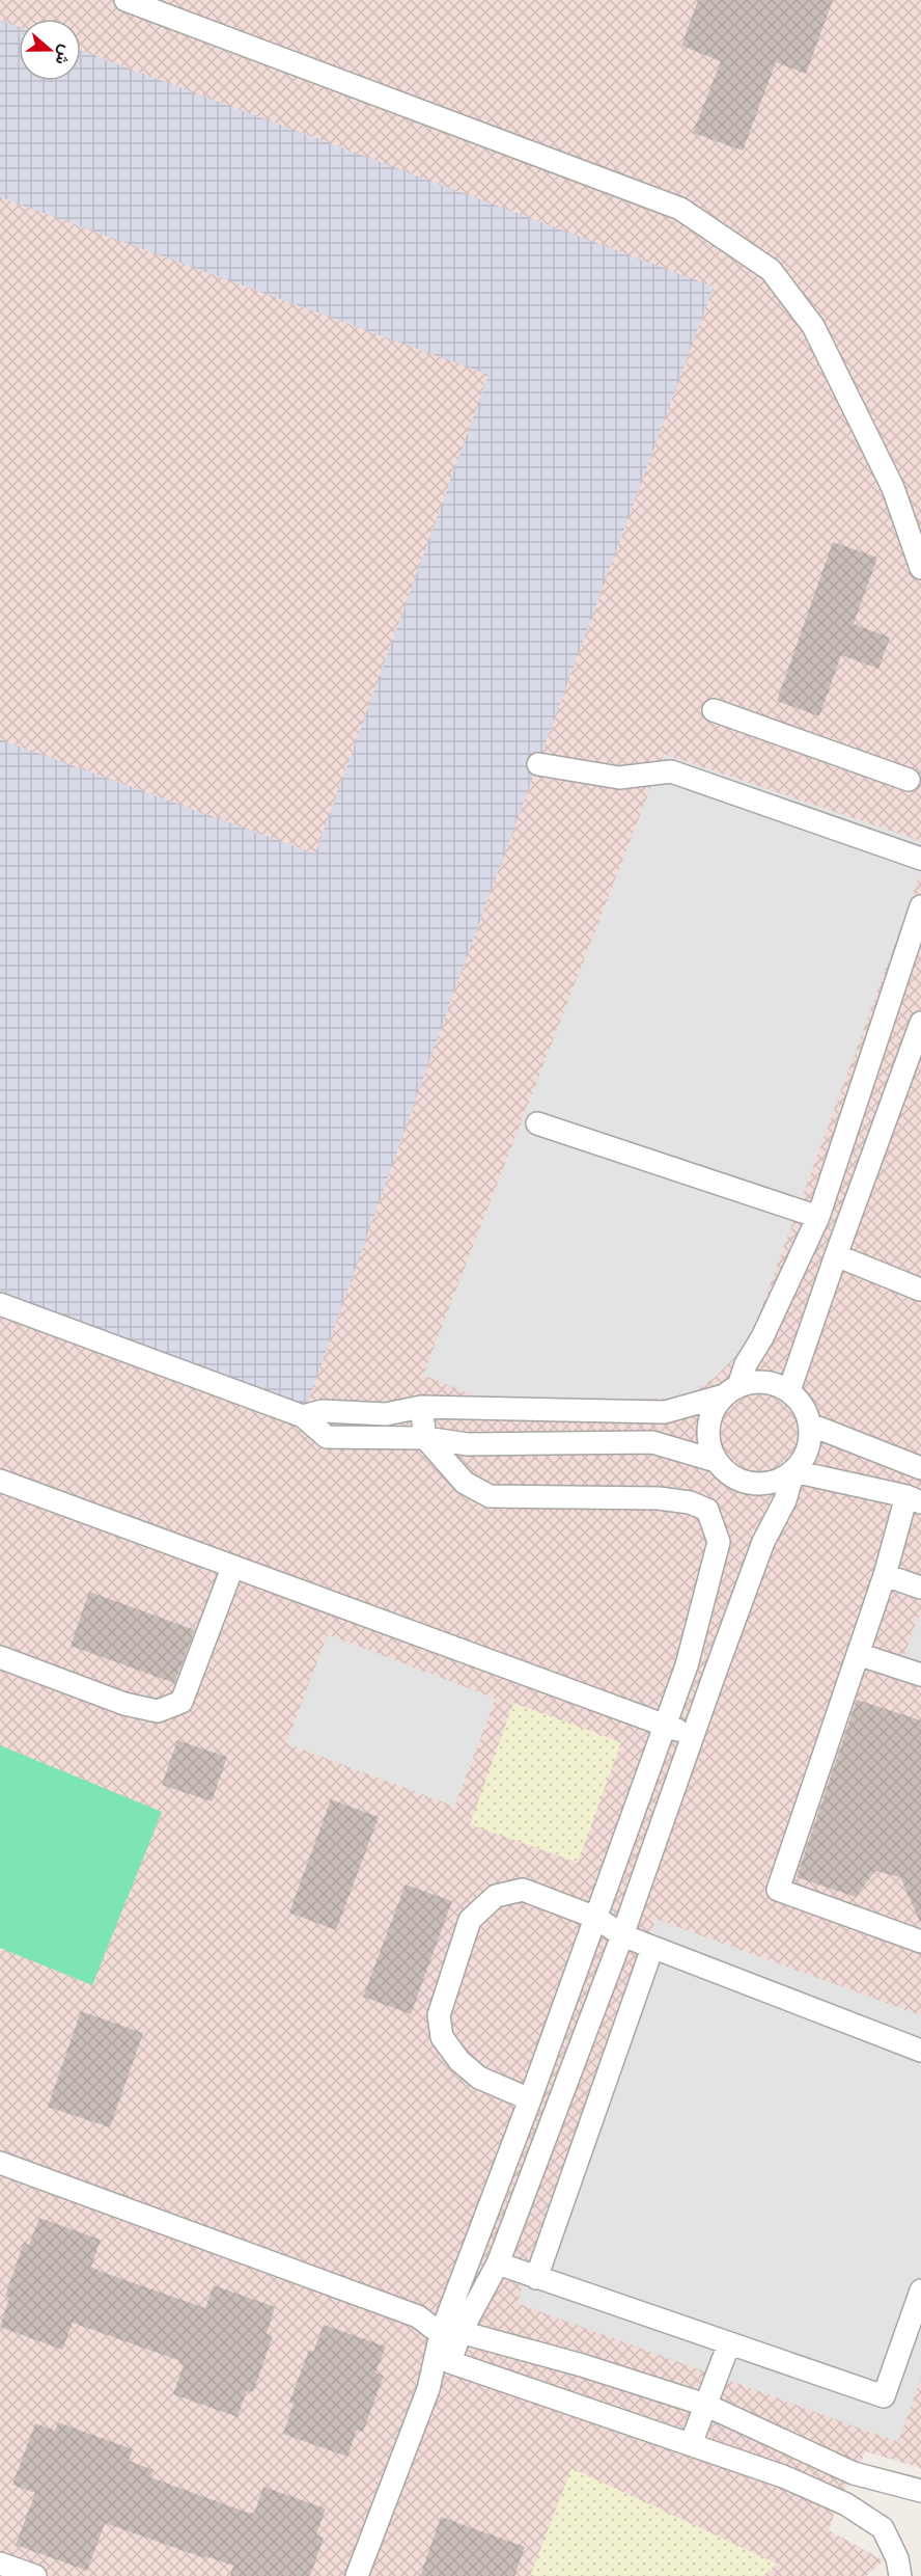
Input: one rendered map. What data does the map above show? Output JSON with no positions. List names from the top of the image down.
{
  "north": "right"
}
